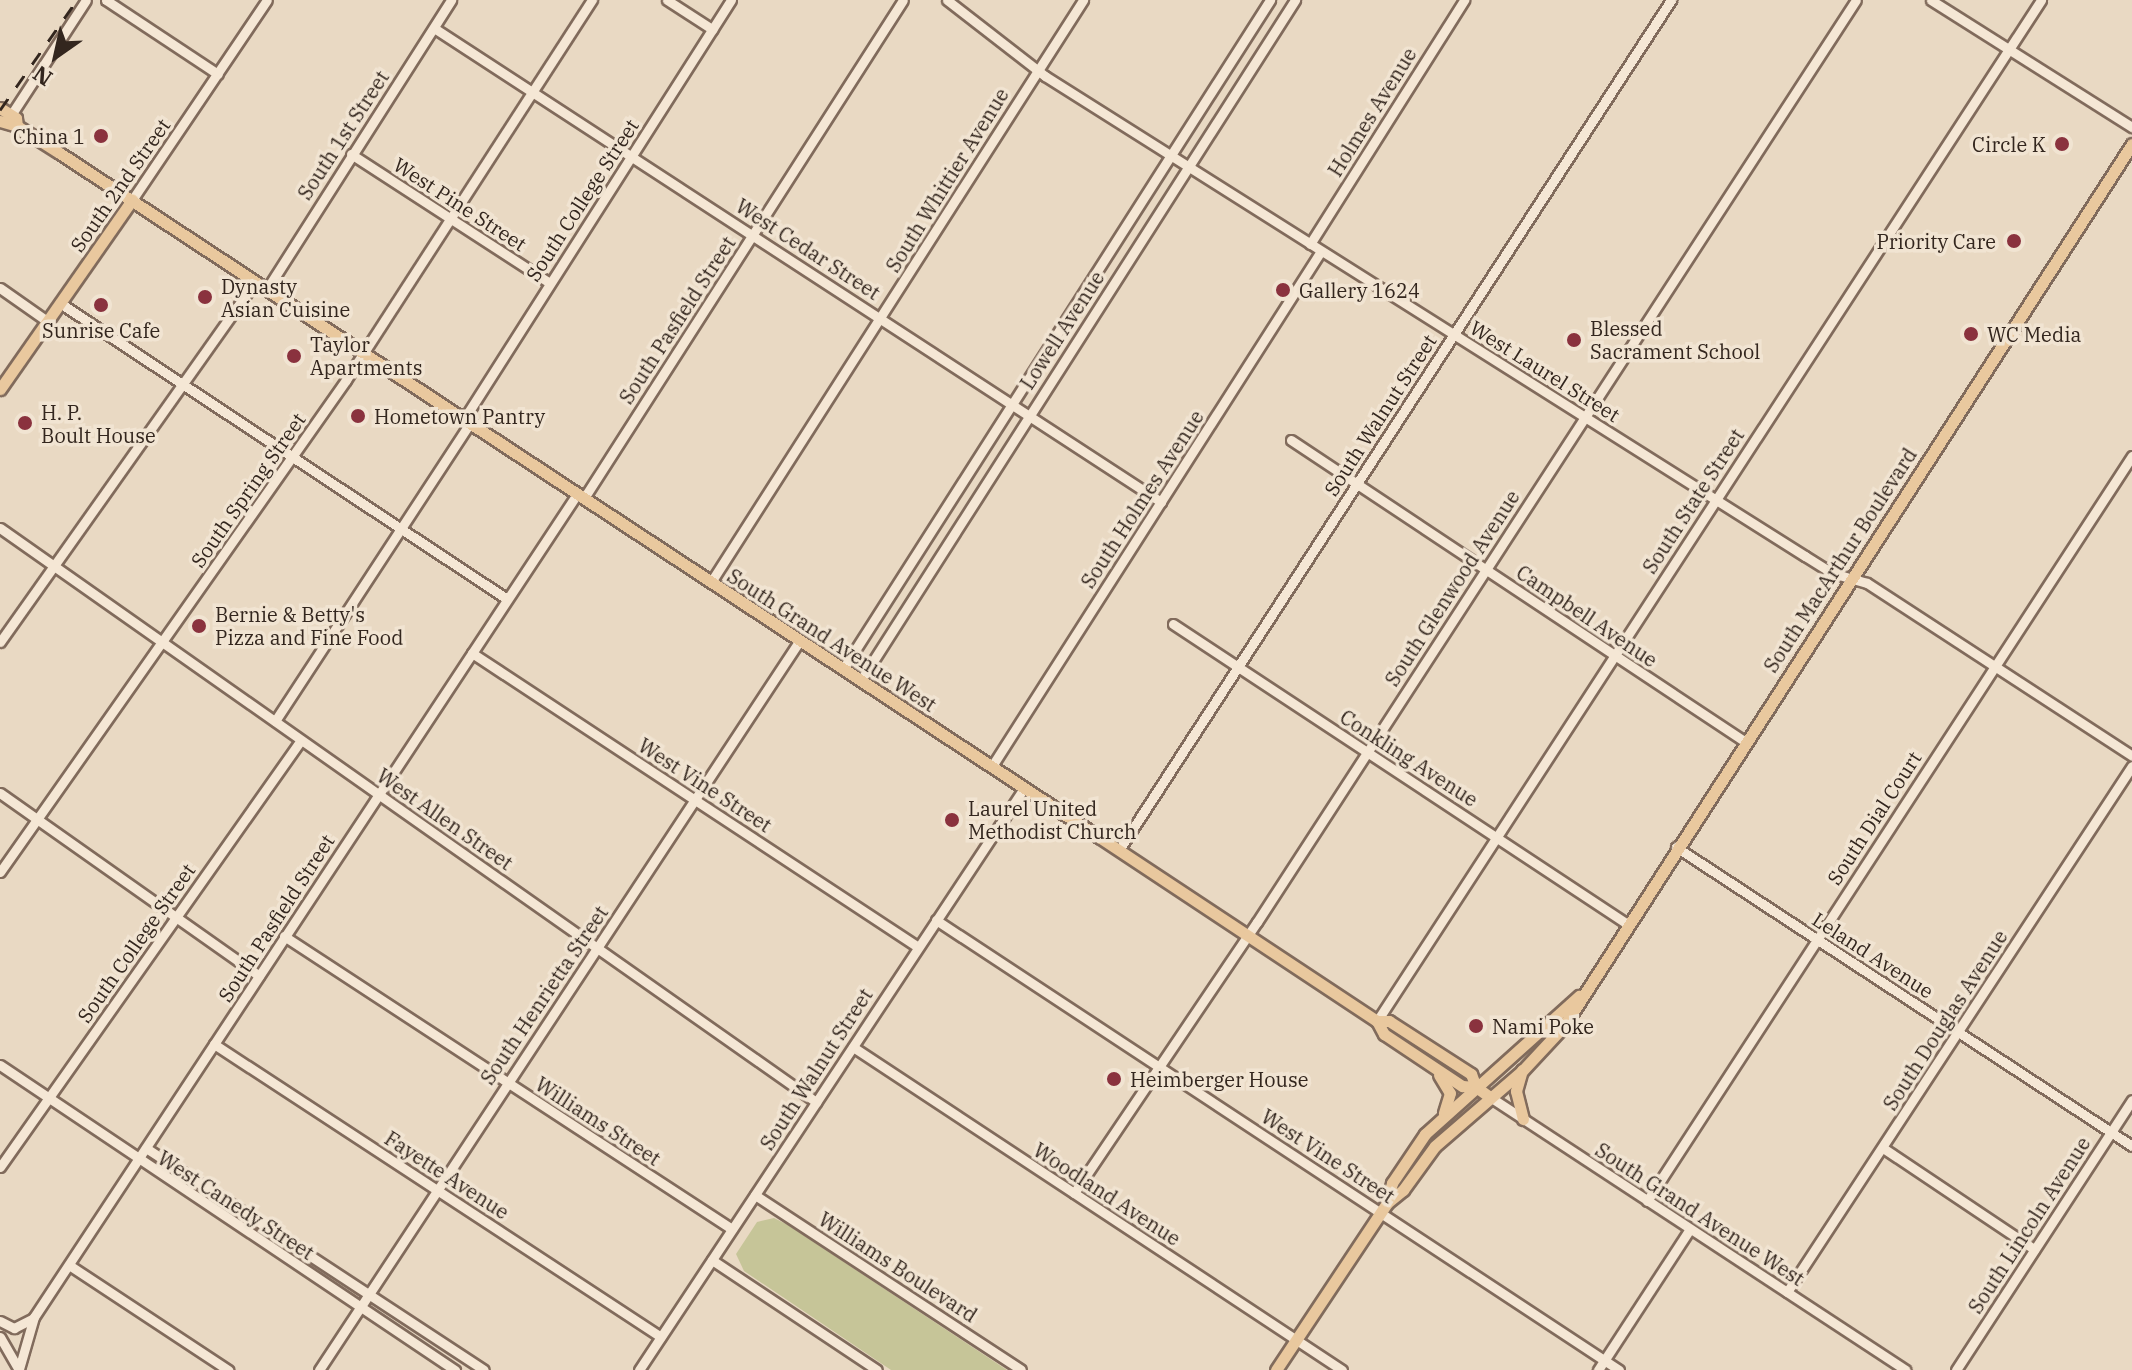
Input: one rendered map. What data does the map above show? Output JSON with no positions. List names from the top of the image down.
{
  "streets": {
    "main road": ["South 2nd Street", "South MacArthur Boulevard", "South Grand Avenue West"],
    "street": [
      "Holmes Avenue",
      "South 1st Street",
      "South Whittier Avenue",
      "South College Street",
      "West Pine Street",
      "West Cedar Street",
      "South Pasfield Street",
      "Lowell Avenue",
      "West Laurel Street",
      "South Walnut Street",
      "South Spring Street",
      "South Holmes Avenue",
      "South State Street",
      "South Glenwood Avenue",
      "Campbell Avenue",
      "Conkling Avenue",
      "West Vine Street",
      "South Dial Court",
      "West Allen Street",
      "Leland Avenue",
      "South Henrietta Street",
      "South Douglas Avenue",
      "Williams Street",
      "Fayette Avenue",
      "Woodland Avenue",
      "West Canedy Street",
      "South Lincoln Avenue",
      "Williams Boulevard"
    ]
  },
  "crossings": [
    ["Holmes Avenue", "West Laurel Street"],
    ["South 1st Street", "West Pine Street"],
    ["South 1st Street", "West Cedar Street"],
    ["South 1st Street", "South Grand Avenue West"],
    ["South Whittier Avenue", "West Cedar Street"],
    ["South Whittier Avenue", "West Laurel Street"],
    ["South Whittier Avenue", "South Grand Avenue West"],
    ["South 2nd Street", "South Grand Avenue West"],
    ["South College Street", "West Pine Street"],
    ["South College Street", "West Cedar Street"],
    ["South College Street", "South Grand Avenue West"],
    ["South College Street", "West Allen Street"],
    ["South College Street", "West Canedy Street"],
    ["West Pine Street", "South Spring Street"],
    ["West Cedar Street", "South Pasfield Street"],
    ["West Cedar Street", "Lowell Avenue"],
    ["West Cedar Street", "South Spring Street"],
    ["West Cedar Street", "South Holmes Avenue"],
    ["South Pasfield Street", "South Grand Avenue West"],
    ["South Pasfield Street", "West Vine Street"],
    ["South Pasfield Street", "West Allen Street"],
    ["South Pasfield Street", "Williams Street"],
    ["South Pasfield Street", "Fayette Avenue"],
    ["South Pasfield Street", "West Canedy Street"],
    ["Lowell Avenue", "West Laurel Street"],
    ["Lowell Avenue", "South Grand Avenue West"],
    ["West Laurel Street", "South Walnut Street"],
    ["West Laurel Street", "South Holmes Avenue"],
    ["West Laurel Street", "South State Street"],
    ["West Laurel Street", "South MacArthur Boulevard"],
    ["West Laurel Street", "South Glenwood Avenue"],
    ["West Laurel Street", "South Dial Court"],
    ["South Walnut Street", "Campbell Avenue"],
    ["South Walnut Street", "South Grand Avenue West"],
    ["South Walnut Street", "Conkling Avenue"],
    ["South Walnut Street", "West Vine Street"],
    ["South Walnut Street", "West Allen Street"],
    ["South Walnut Street", "Williams Street"],
    ["South Walnut Street", "Fayette Avenue"],
    ["South Walnut Street", "Woodland Avenue"],
    ["South Walnut Street", "Williams Boulevard"],
    ["South Spring Street", "South Grand Avenue West"],
    ["South Spring Street", "West Allen Street"],
    ["South Holmes Avenue", "South Grand Avenue West"],
    ["South State Street", "Campbell Avenue"],
    ["South State Street", "South Grand Avenue West"],
    ["South State Street", "Conkling Avenue"],
    ["South MacArthur Boulevard", "Campbell Avenue"],
    ["South MacArthur Boulevard", "South Grand Avenue West"],
    ["South MacArthur Boulevard", "Conkling Avenue"],
    ["South MacArthur Boulevard", "West Vine Street"],
    ["South MacArthur Boulevard", "Leland Avenue"],
    ["South MacArthur Boulevard", "Woodland Avenue"],
    ["South Glenwood Avenue", "Campbell Avenue"],
    ["South Glenwood Avenue", "South Grand Avenue West"],
    ["South Glenwood Avenue", "Conkling Avenue"],
    ["South Glenwood Avenue", "West Vine Street"],
    ["South Glenwood Avenue", "Woodland Avenue"],
    ["South Grand Avenue West", "South Dial Court"],
    ["South Grand Avenue West", "South Henrietta Street"],
    ["South Grand Avenue West", "South Douglas Avenue"],
    ["West Vine Street", "South Henrietta Street"],
    ["South Dial Court", "Leland Avenue"],
    ["West Allen Street", "South Henrietta Street"],
    ["Leland Avenue", "South Douglas Avenue"],
    ["Leland Avenue", "South Lincoln Avenue"],
    ["South Henrietta Street", "Williams Street"],
    ["South Henrietta Street", "Fayette Avenue"],
    ["South Henrietta Street", "West Canedy Street"]
  ],
  "places": [
    "China 1",
    "Circle K",
    "Priority Care",
    "Gallery 1624",
    "Dynasty Asian Cuisine",
    "Sunrise Cafe",
    "WC Media",
    "Blessed Sacrament School",
    "Taylor Apartments",
    "Hometown Pantry",
    "H. P. Boult House",
    "Bernie & Betty's Pizza and Fine Food",
    "Laurel United Methodist Church",
    "Nami Poke",
    "Heimberger House"
  ],
  "north": "bottom left"
}
